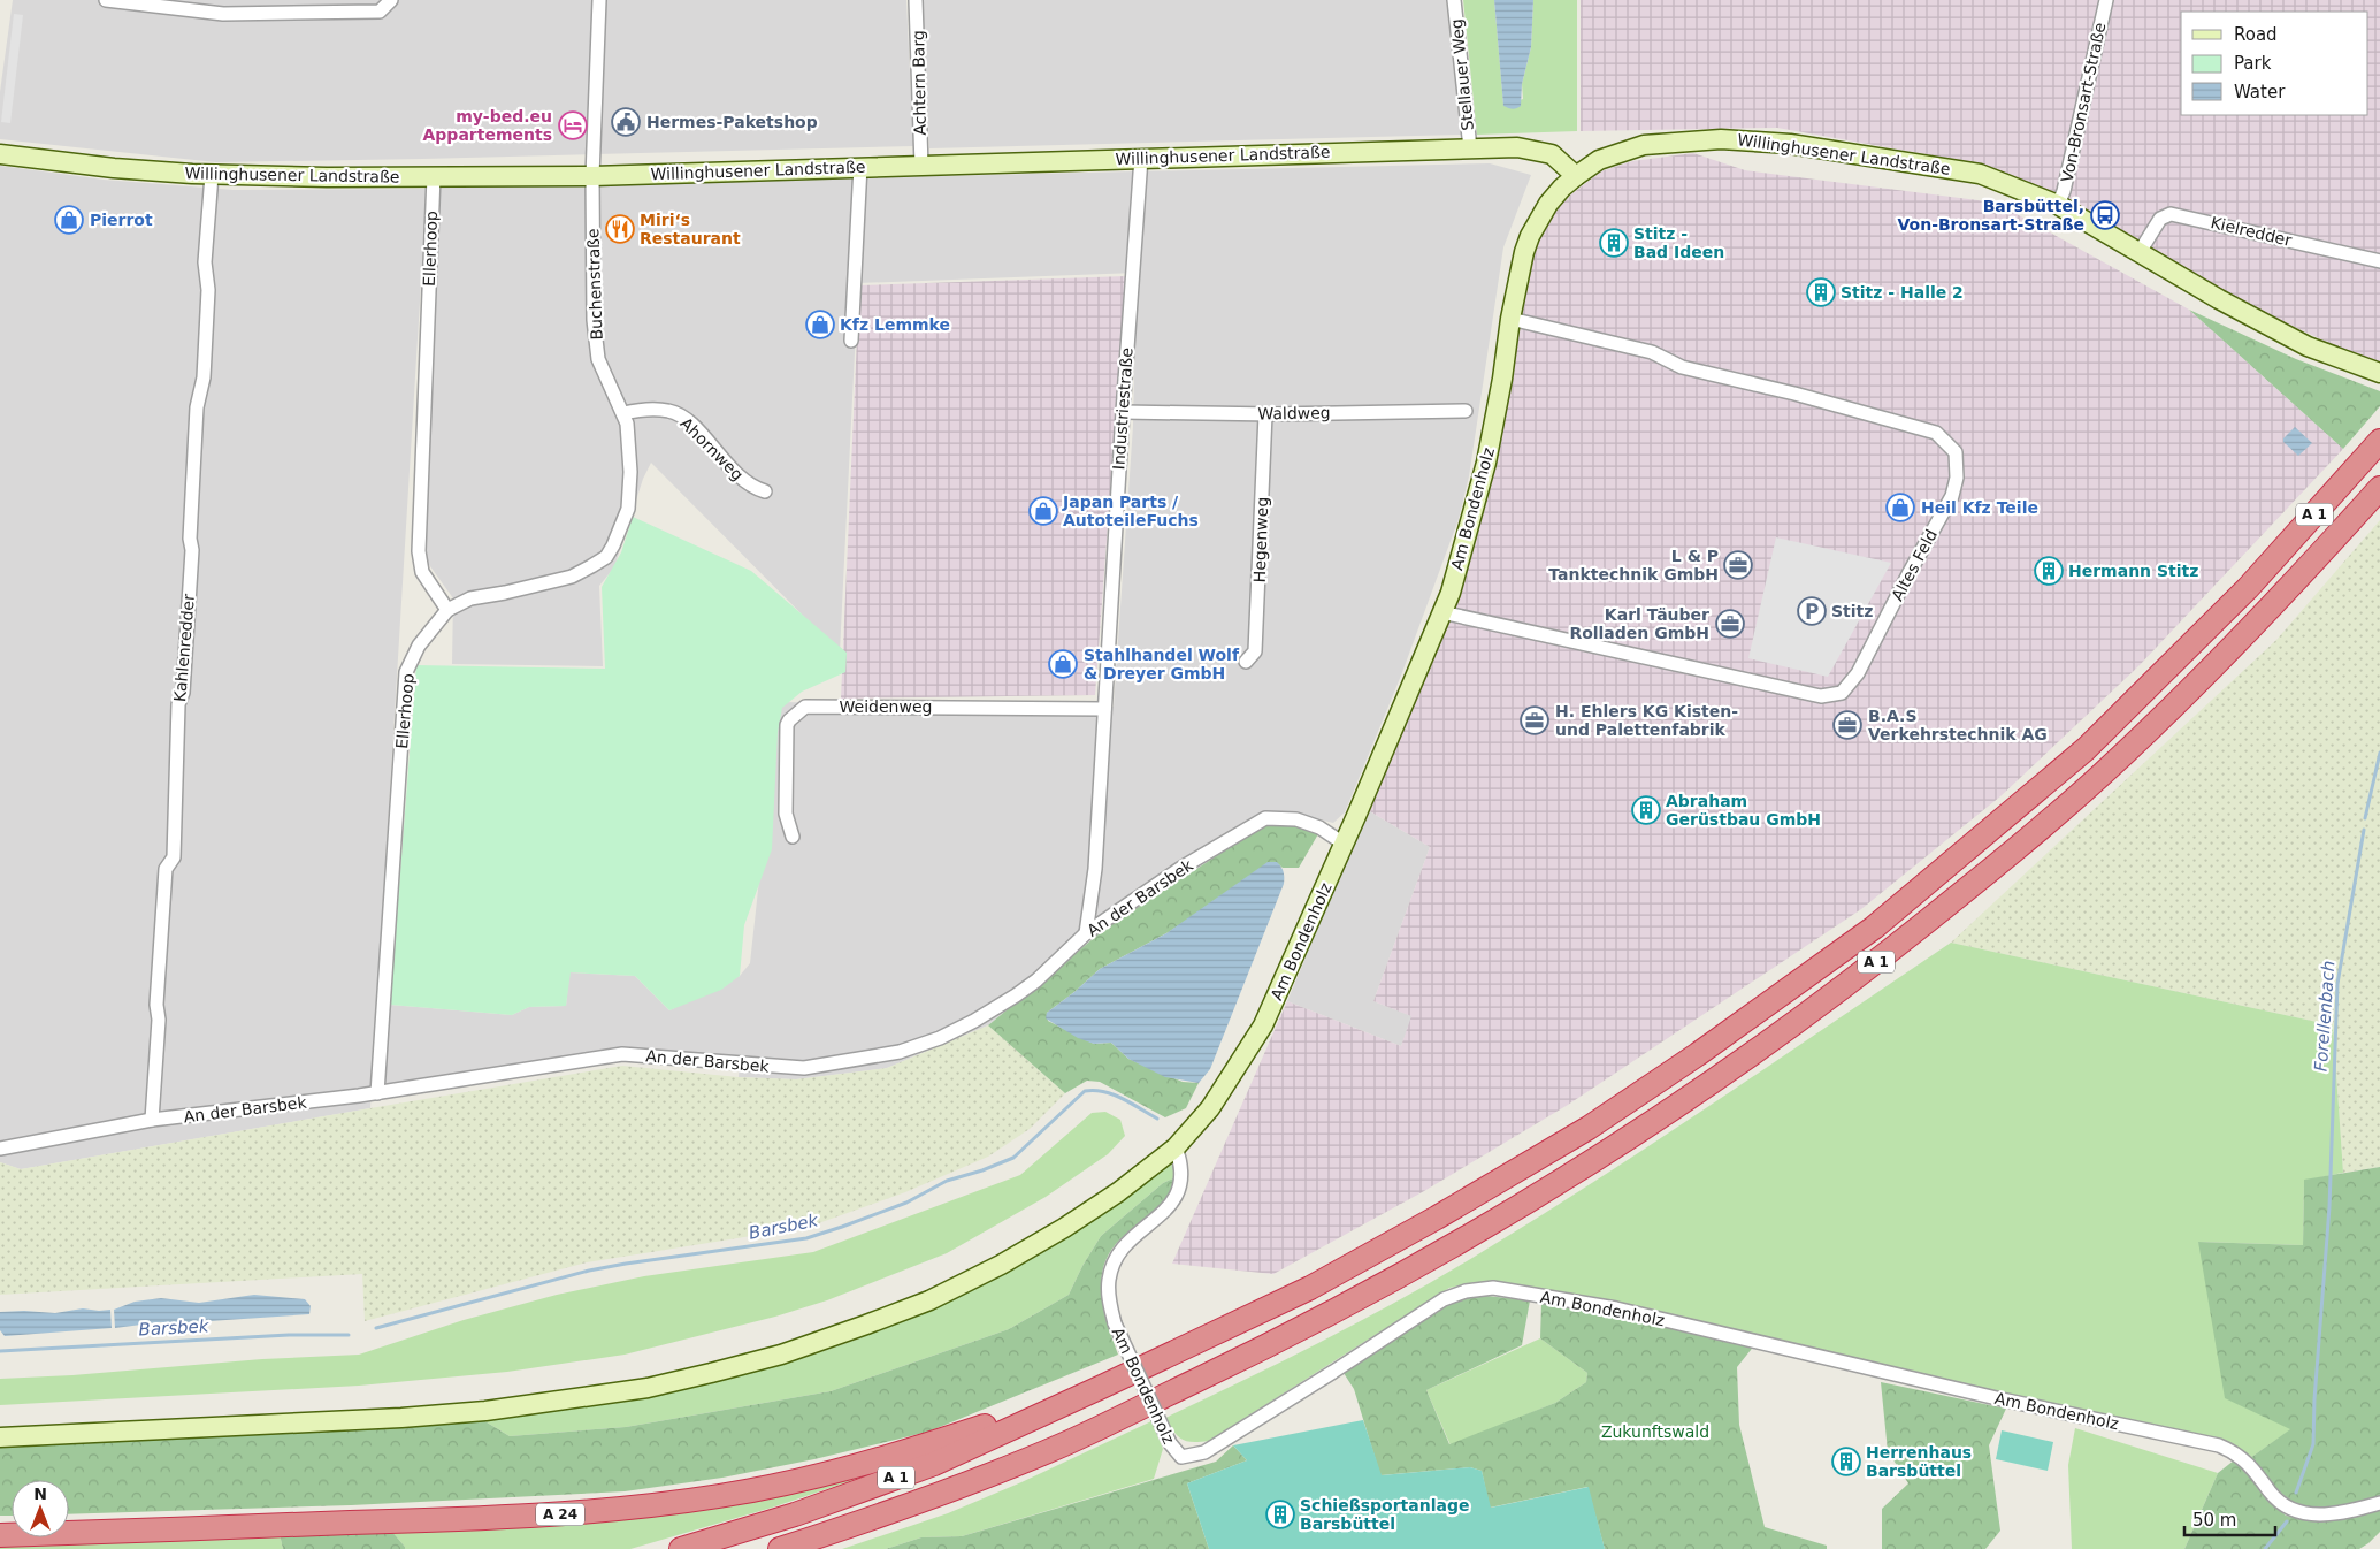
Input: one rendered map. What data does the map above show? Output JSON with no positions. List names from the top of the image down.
{
  "streets": {
    "highway": ["A 1", "A 24"],
    "main road": ["Willinghusener Landstraße", "Am Bondenholz"],
    "street": [
      "Stellauer Weg",
      "Achtern Barg",
      "Von-Bronsart-Straße",
      "Kielredder",
      "Ellerhoop",
      "Buchenstraße",
      "Industriestraße",
      "Waldweg",
      "Ahornweg",
      "Hegenweg",
      "Altes Feld",
      "Kahlenredder",
      "Weidenweg",
      "An der Barsbek"
    ]
  },
  "crossings": [
    ["Stellauer Weg", "Willinghusener Landstraße"],
    ["Achtern Barg", "Willinghusener Landstraße"],
    ["Von-Bronsart-Straße", "Willinghusener Landstraße"],
    ["Willinghusener Landstraße", "Kielredder"],
    ["Willinghusener Landstraße", "Ellerhoop"],
    ["Willinghusener Landstraße", "Buchenstraße"],
    ["Willinghusener Landstraße", "Industriestraße"],
    ["Willinghusener Landstraße", "Am Bondenholz"],
    ["Willinghusener Landstraße", "Kahlenredder"],
    ["Ellerhoop", "Buchenstraße"],
    ["Ellerhoop", "An der Barsbek"],
    ["Buchenstraße", "Ahornweg"],
    ["Industriestraße", "Waldweg"],
    ["Industriestraße", "Weidenweg"],
    ["Industriestraße", "An der Barsbek"],
    ["Waldweg", "Hegenweg"],
    ["Am Bondenholz", "Altes Feld"],
    ["Am Bondenholz", "An der Barsbek"],
    ["A 1", "A 24"],
    ["Kahlenredder", "An der Barsbek"]
  ],
  "water": ["Forellenbach", "Barsbek"],
  "parks": ["Zukunftswald"],
  "places": {
    "public building": ["Hermes-Paketshop"],
    "hotel": ["my-bed.eu Appartements"],
    "bus stop": ["Barsbüttel, Von-Bronsart-Straße"],
    "shop": [
      "Pierrot",
      "Kfz Lemmke",
      "Heil Kfz Teile",
      "Japan Parts / AutoteileFuchs",
      "Stahlhandel Wolf & Dreyer GmbH"
    ],
    "restaurant": ["Miri‘s Restaurant"],
    "building": [
      "Stitz - Bad Ideen",
      "Stitz - Halle 2",
      "Hermann Stitz",
      "Abraham Gerüstbau GmbH",
      "Herrenhaus Barsbüttel",
      "Schießsportanlage Barsbüttel"
    ],
    "office": [
      "L & P Tanktechnik GmbH",
      "Karl Täuber Rolladen GmbH",
      "H. Ehlers KG Kisten- und Palettenfabrik",
      "B.A.S Verkehrstechnik AG"
    ],
    "parking": ["Stitz"]
  },
  "legend": ["Road", "Park", "Water"],
  "scale_bar": "50 m",
  "north": "top"
}
